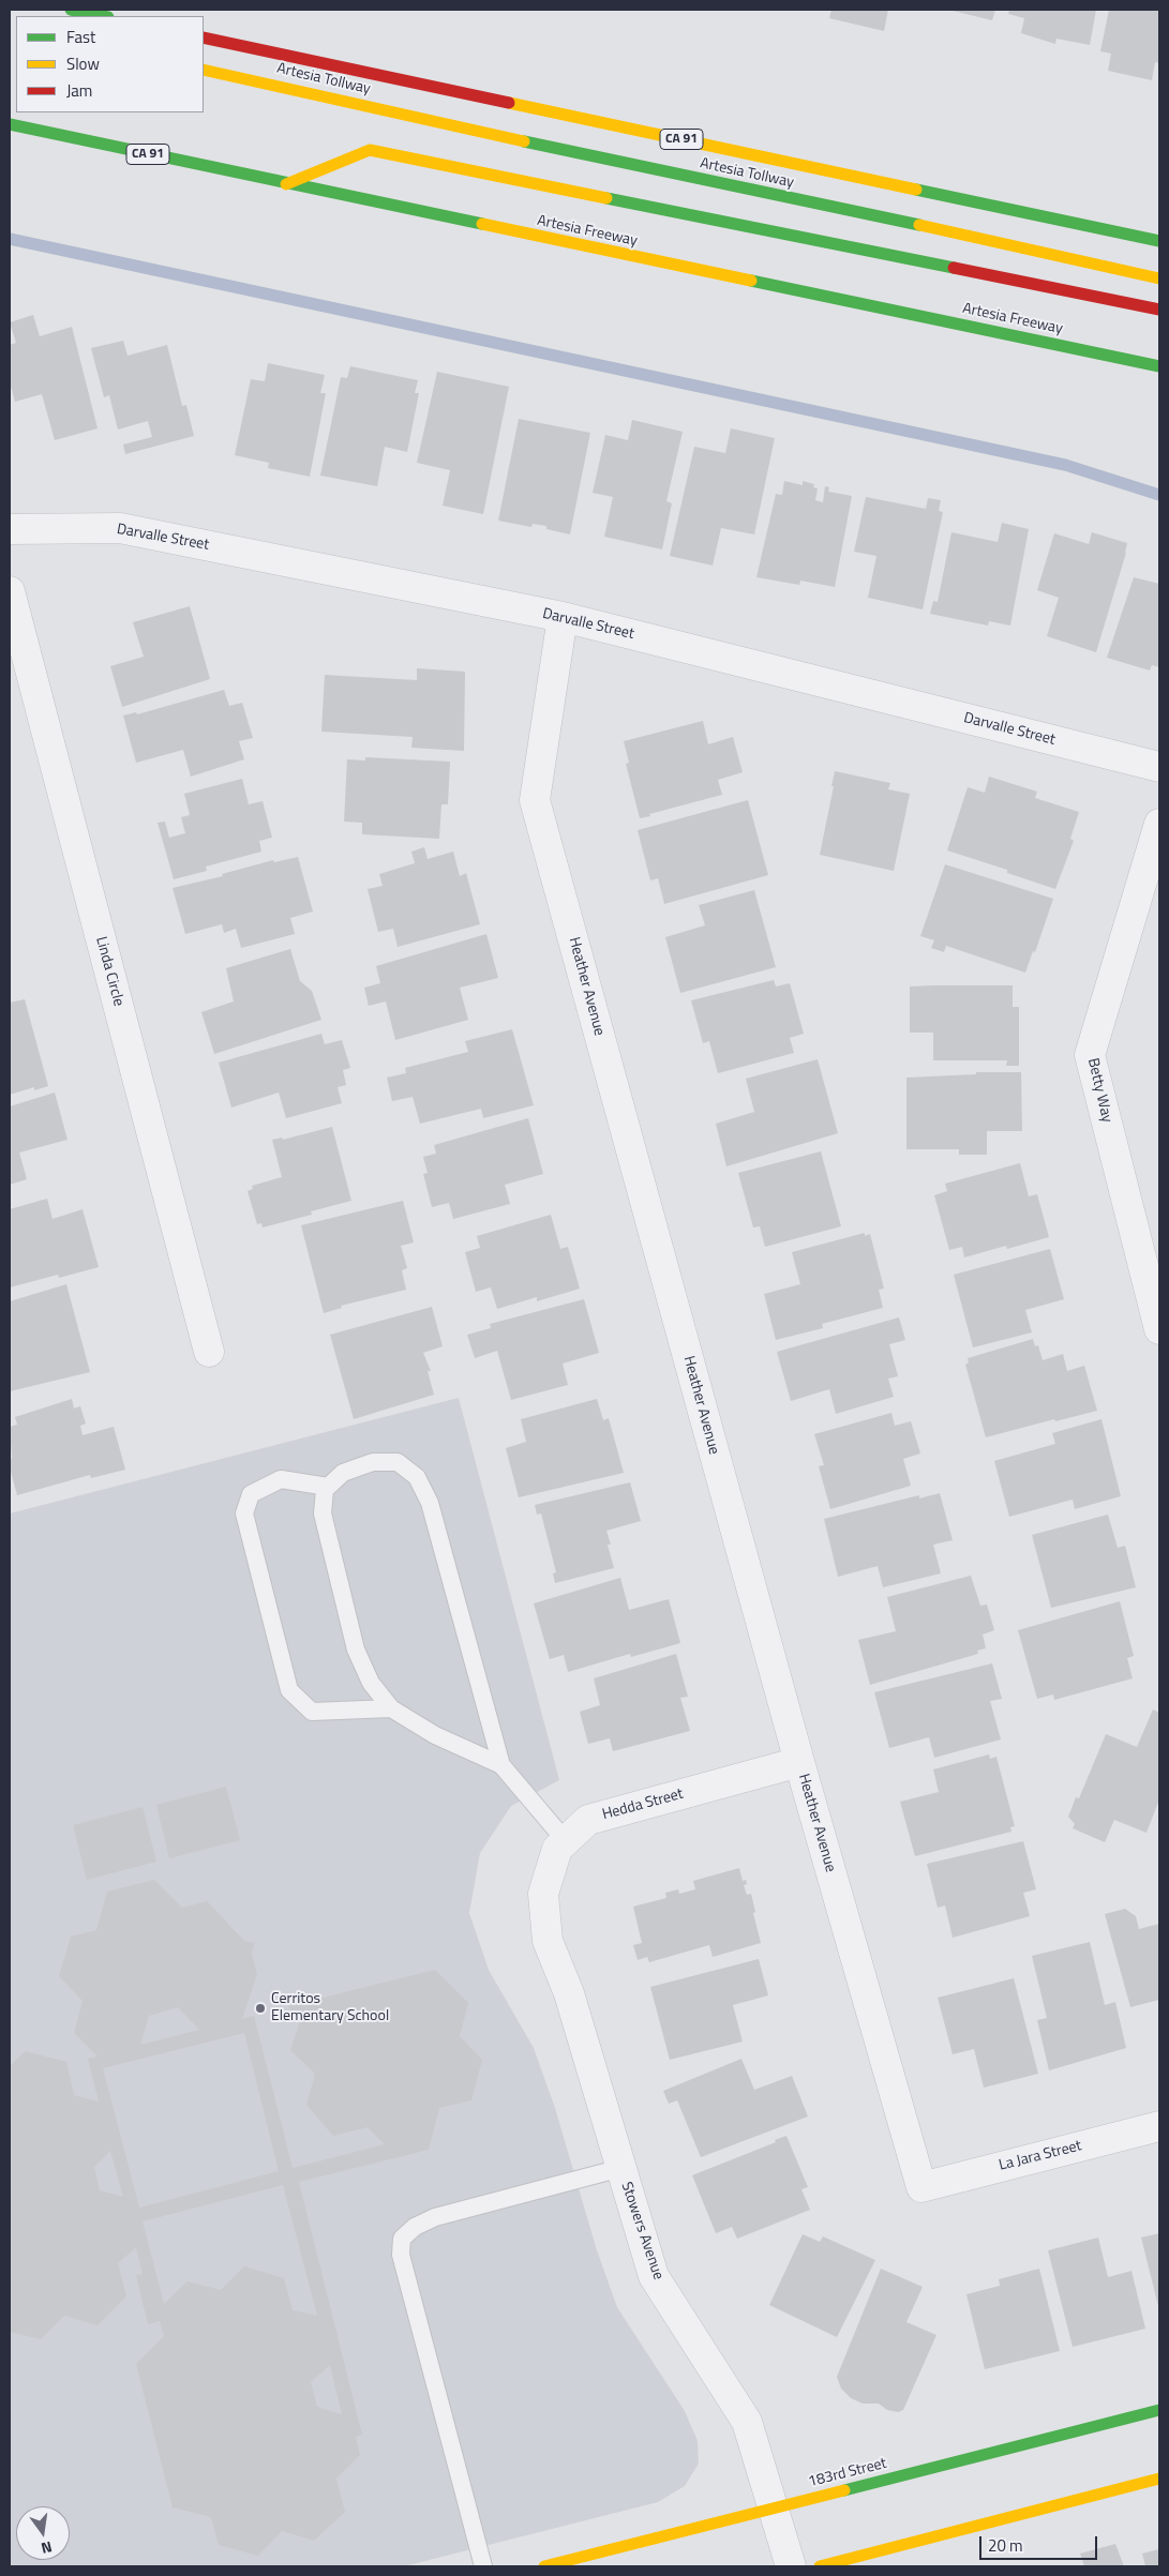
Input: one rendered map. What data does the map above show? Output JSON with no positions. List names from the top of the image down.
{
  "streets": {
    "main road": [
      "Artesia Tollway",
      "CA 91",
      "Artesia Freeway",
      "183rd Street"
    ],
    "street": [
      "Darvalle Street",
      "Linda Circle",
      "Heather Avenue",
      "Betty Way",
      "Hedda Street",
      "La Jara Street",
      "Stowers Avenue"
    ]
  },
  "crossings": [
    ["Darvalle Street", "Heather Avenue"],
    ["Heather Avenue", "Hedda Street"],
    ["Heather Avenue", "La Jara Street"],
    ["Hedda Street", "Stowers Avenue"],
    ["Stowers Avenue", "183rd Street"]
  ],
  "places": ["Cerritos Elementary School"],
  "legend": ["Fast", "Slow", "Jam"],
  "scale_bar": "20 m",
  "north": "bottom"
}
